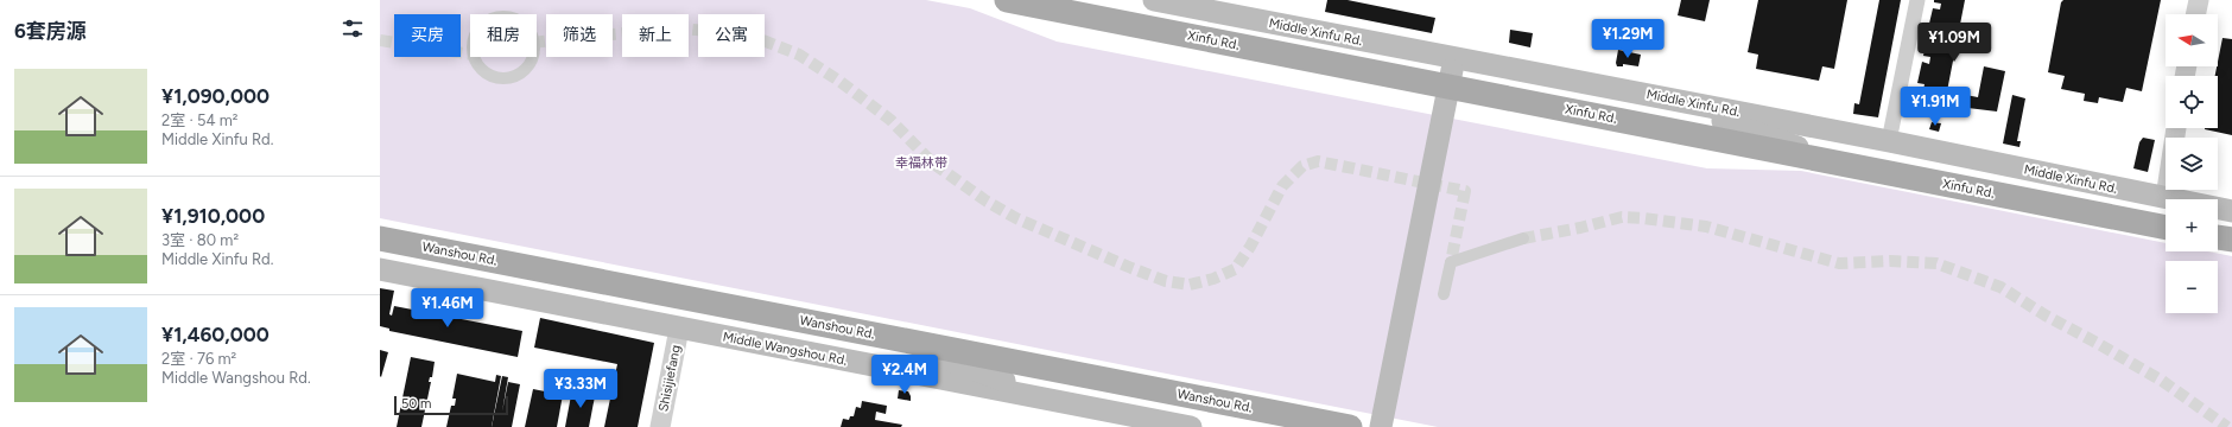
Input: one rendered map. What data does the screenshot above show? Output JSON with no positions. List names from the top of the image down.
{
  "streets": {
    "main road": [
      "Middle Xinfu Rd.",
      "Xinfu Rd.",
      "Wanshou Rd.",
      "Middle Wangshou Rd."
    ],
    "street": ["Shisijiefang"]
  },
  "crossings": [
    ["Middle Wangshou Rd.", "Shisijiefang"]
  ],
  "parks": ["幸福林带"],
  "scale_bar": "50 m",
  "north": "left",
  "page": {
    "heading": "6套房源",
    "map_buttons": ["+", "−"],
    "chip": [
      "买房",
      "租房",
      "筛选",
      "新上",
      "公寓"
    ],
    "price": [
      "¥1.29M",
      "¥1.09M",
      "¥1.91M",
      "¥1.46M",
      "¥2.4M",
      "¥3.33M"
    ],
    "list": [
      {
        "name": "¥1,090,000",
        "note": "2室 · 54 m² · Middle Xinfu Rd."
      },
      {
        "name": "¥1,910,000",
        "note": "3室 · 80 m² · Middle Xinfu Rd."
      },
      {
        "name": "¥1,460,000",
        "note": "2室 · 76 m² · Middle Wangshou Rd."
      }
    ],
    "scale": "50 m"
  }
}
